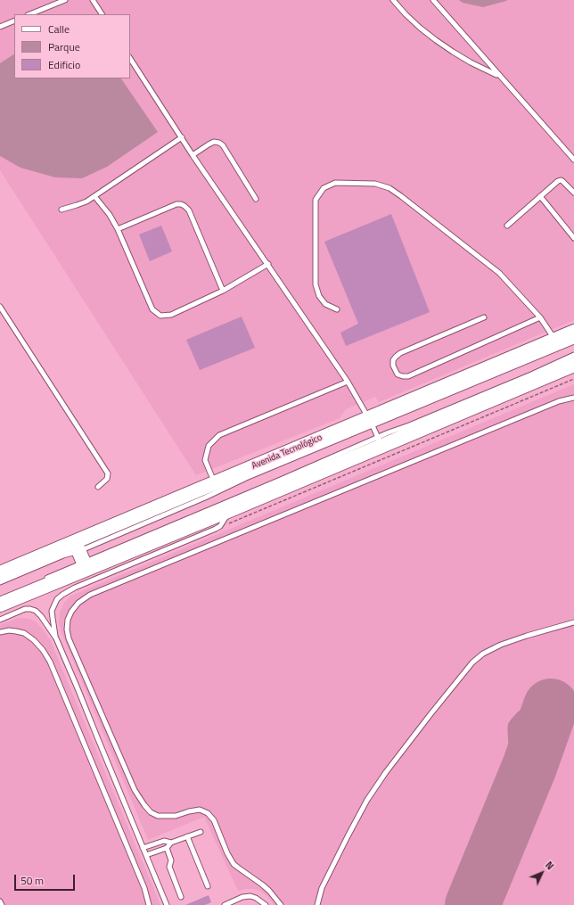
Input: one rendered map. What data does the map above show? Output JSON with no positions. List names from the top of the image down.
{
  "streets": {
    "main road": ["Avenida Tecnológico"]
  },
  "legend": ["Calle", "Parque", "Edificio"],
  "scale_bar": "50 m",
  "north": "top right"
}
